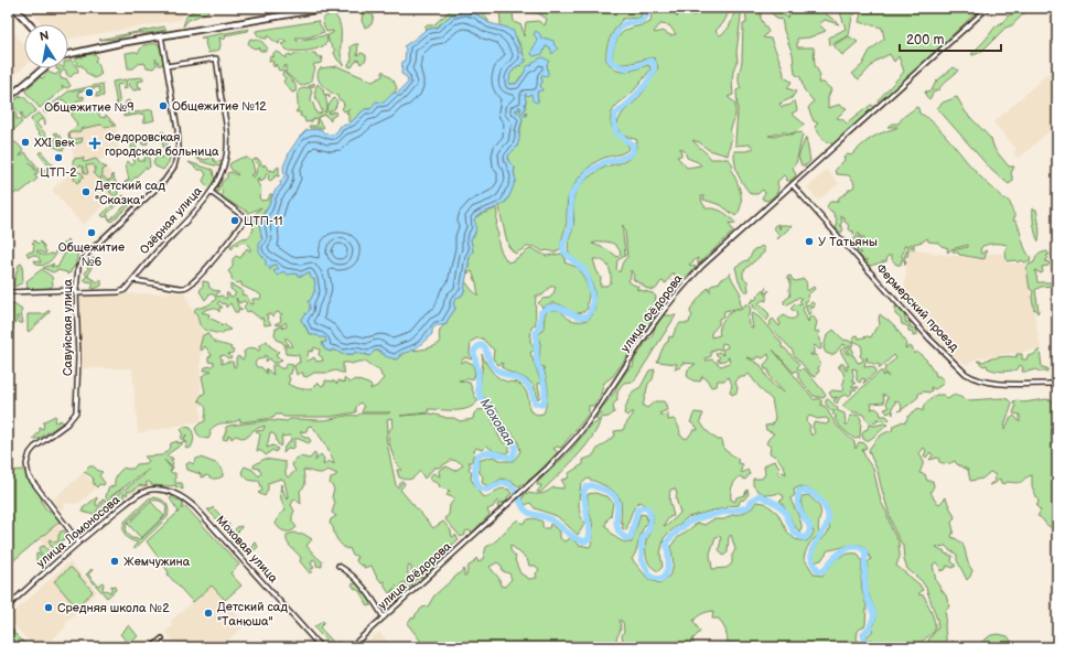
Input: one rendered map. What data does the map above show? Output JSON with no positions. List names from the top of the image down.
{
  "streets": {
    "street": [
      "Озёрная улица",
      "Фермерский проезд",
      "улица Фёдорова",
      "Савуйская улица",
      "улица Ломоносова",
      "Моховая улица"
    ]
  },
  "crossings": [
    ["Озёрная улица", "Савуйская улица"],
    ["Фермерский проезд", "улица Фёдорова"],
    ["Савуйская улица", "улица Ломоносова"],
    ["улица Ломоносова", "Моховая улица"]
  ],
  "water": ["Моховая"],
  "places": {
    "other": [
      "Общежитие №9",
      "Общежитие №12",
      "XXI век",
      "ЦТП-2",
      "Детский сад \"Сказка\"",
      "ЦТП-11",
      "Общежитие №6",
      "У Татьяны",
      "Жемчужина",
      "Средняя школа №2",
      "Детский сад \"Танюша\""
    ],
    "health": ["Федоровская городская больница"]
  },
  "scale_bar": "200 m",
  "north": "top"
}
